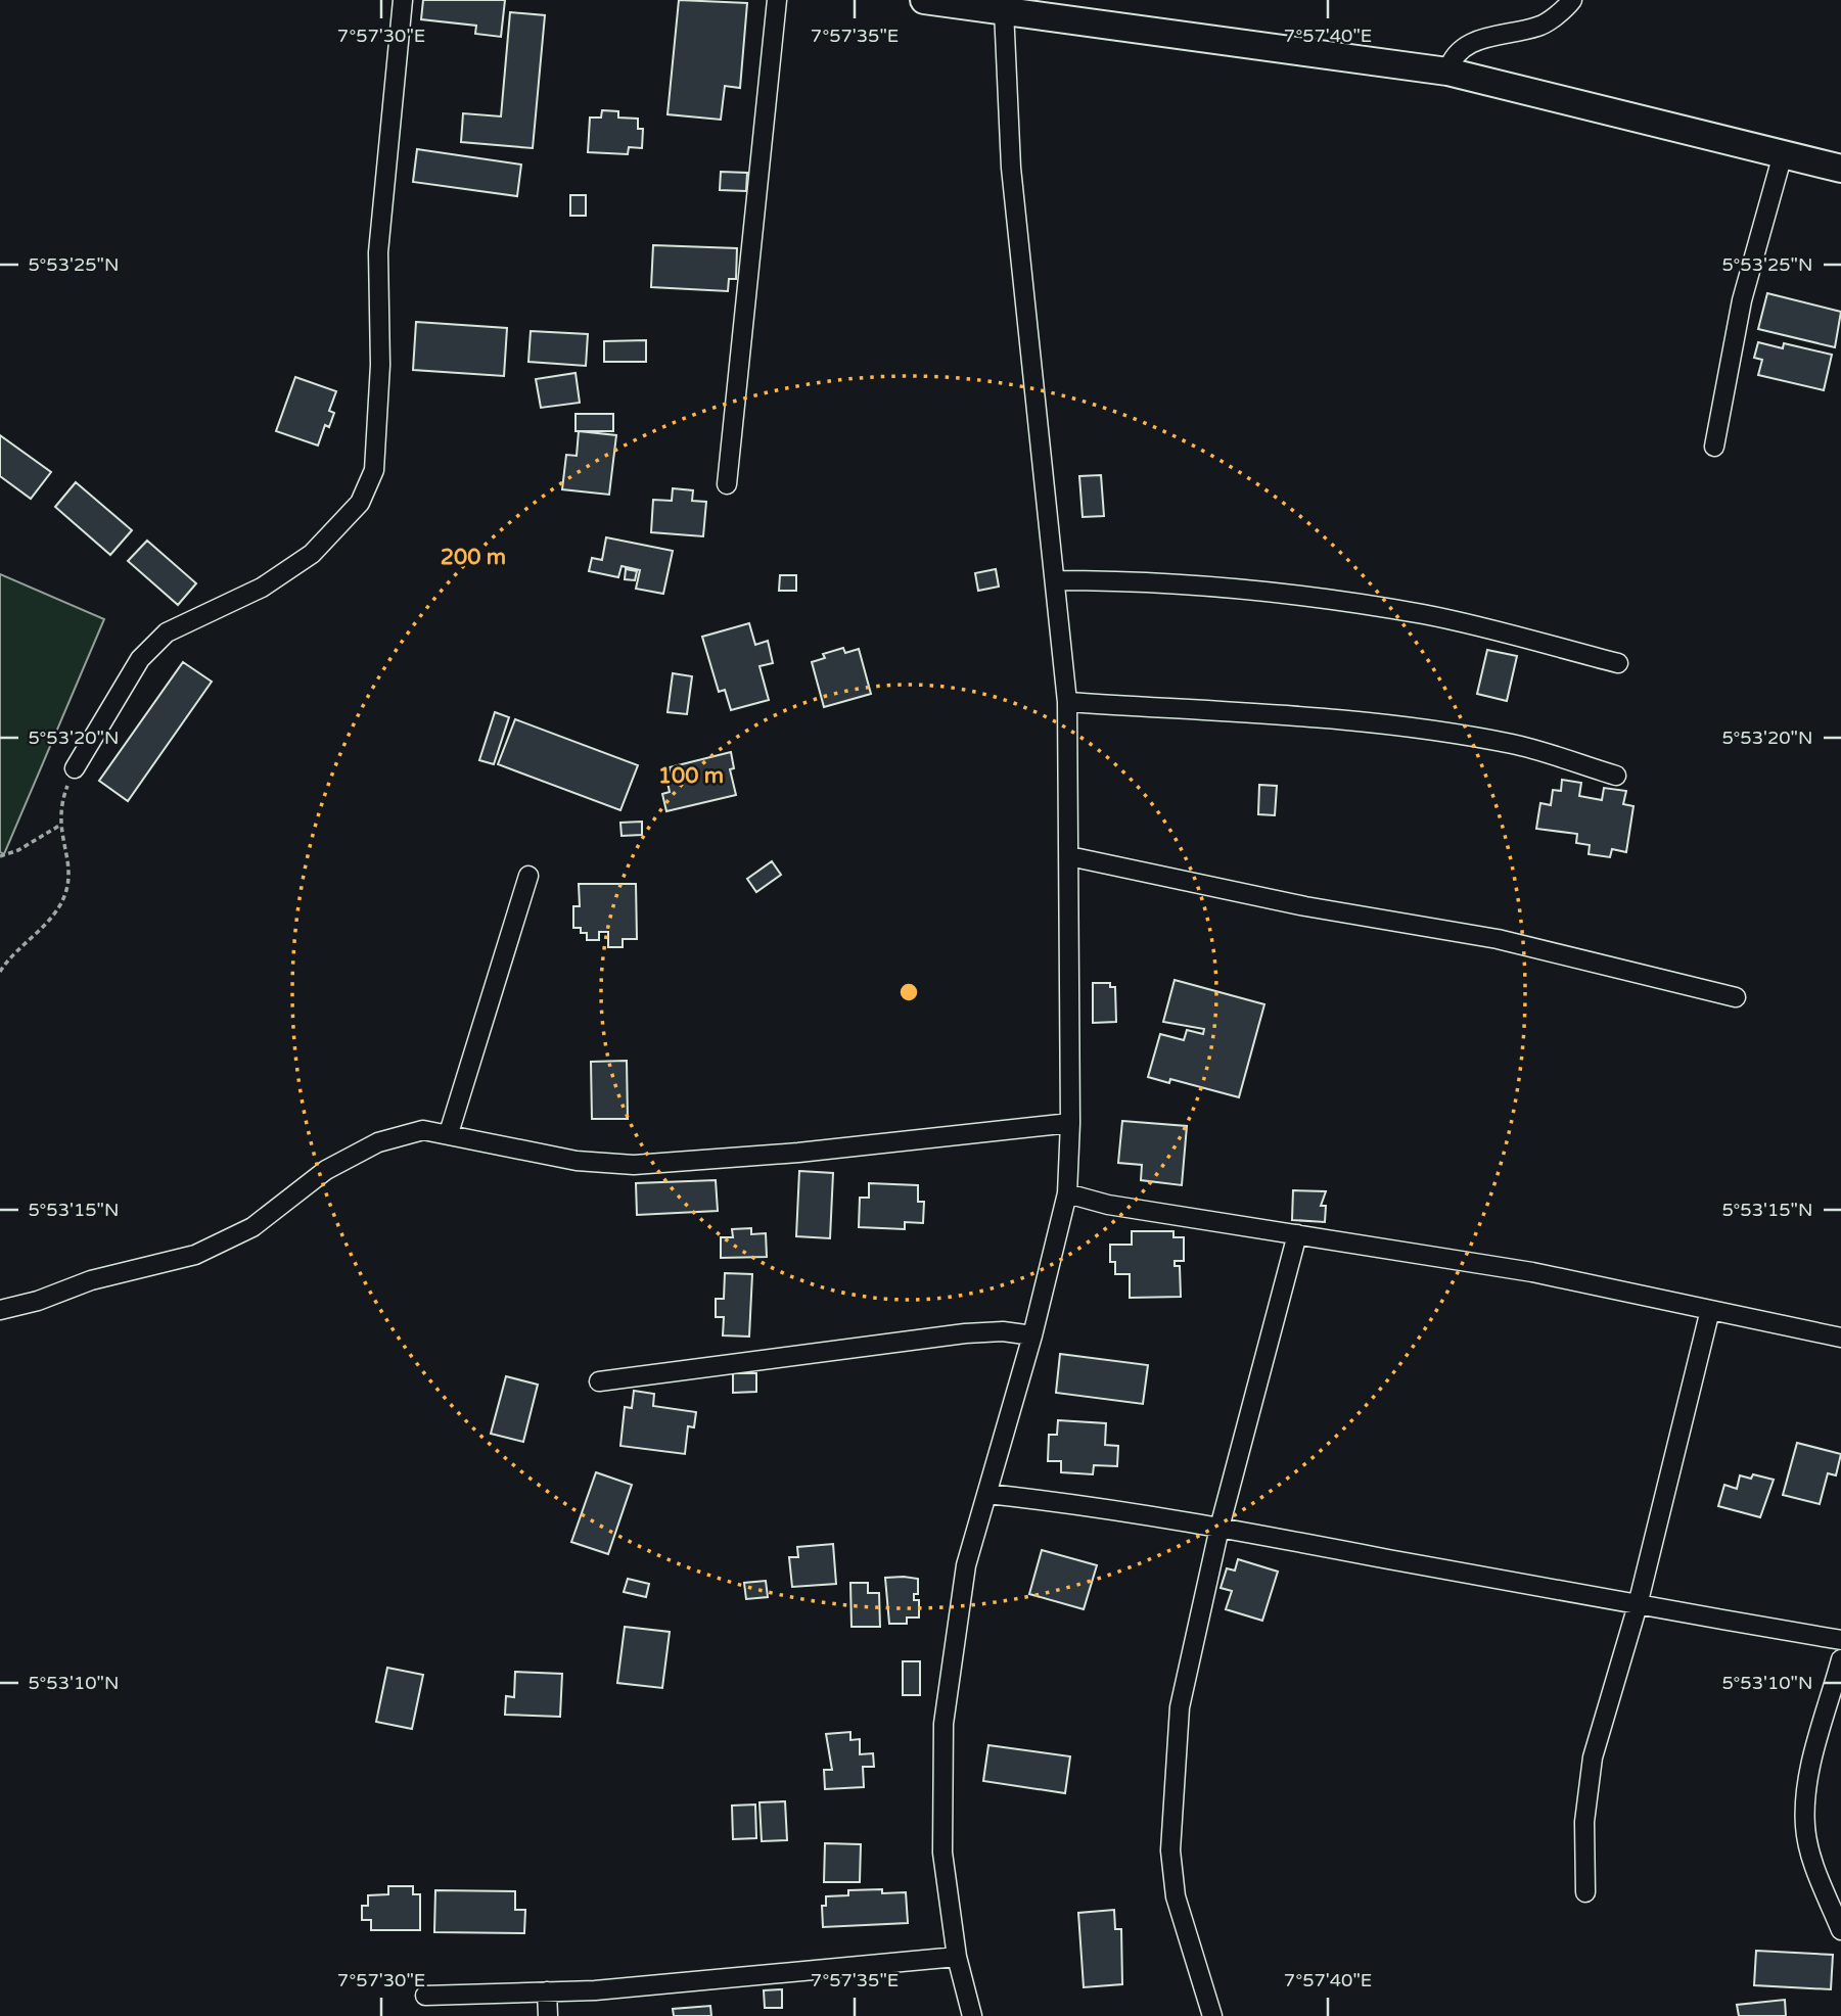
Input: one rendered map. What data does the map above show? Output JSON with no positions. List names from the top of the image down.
{
  "coordinates": [
    "7°57'30\"E",
    "7°57'35\"E",
    "7°57'40\"E",
    "5°53'25\"N",
    "5°53'20\"N",
    "5°53'15\"N",
    "5°53'10\"N"
  ],
  "rings": ["200 m", "100 m"]
}
